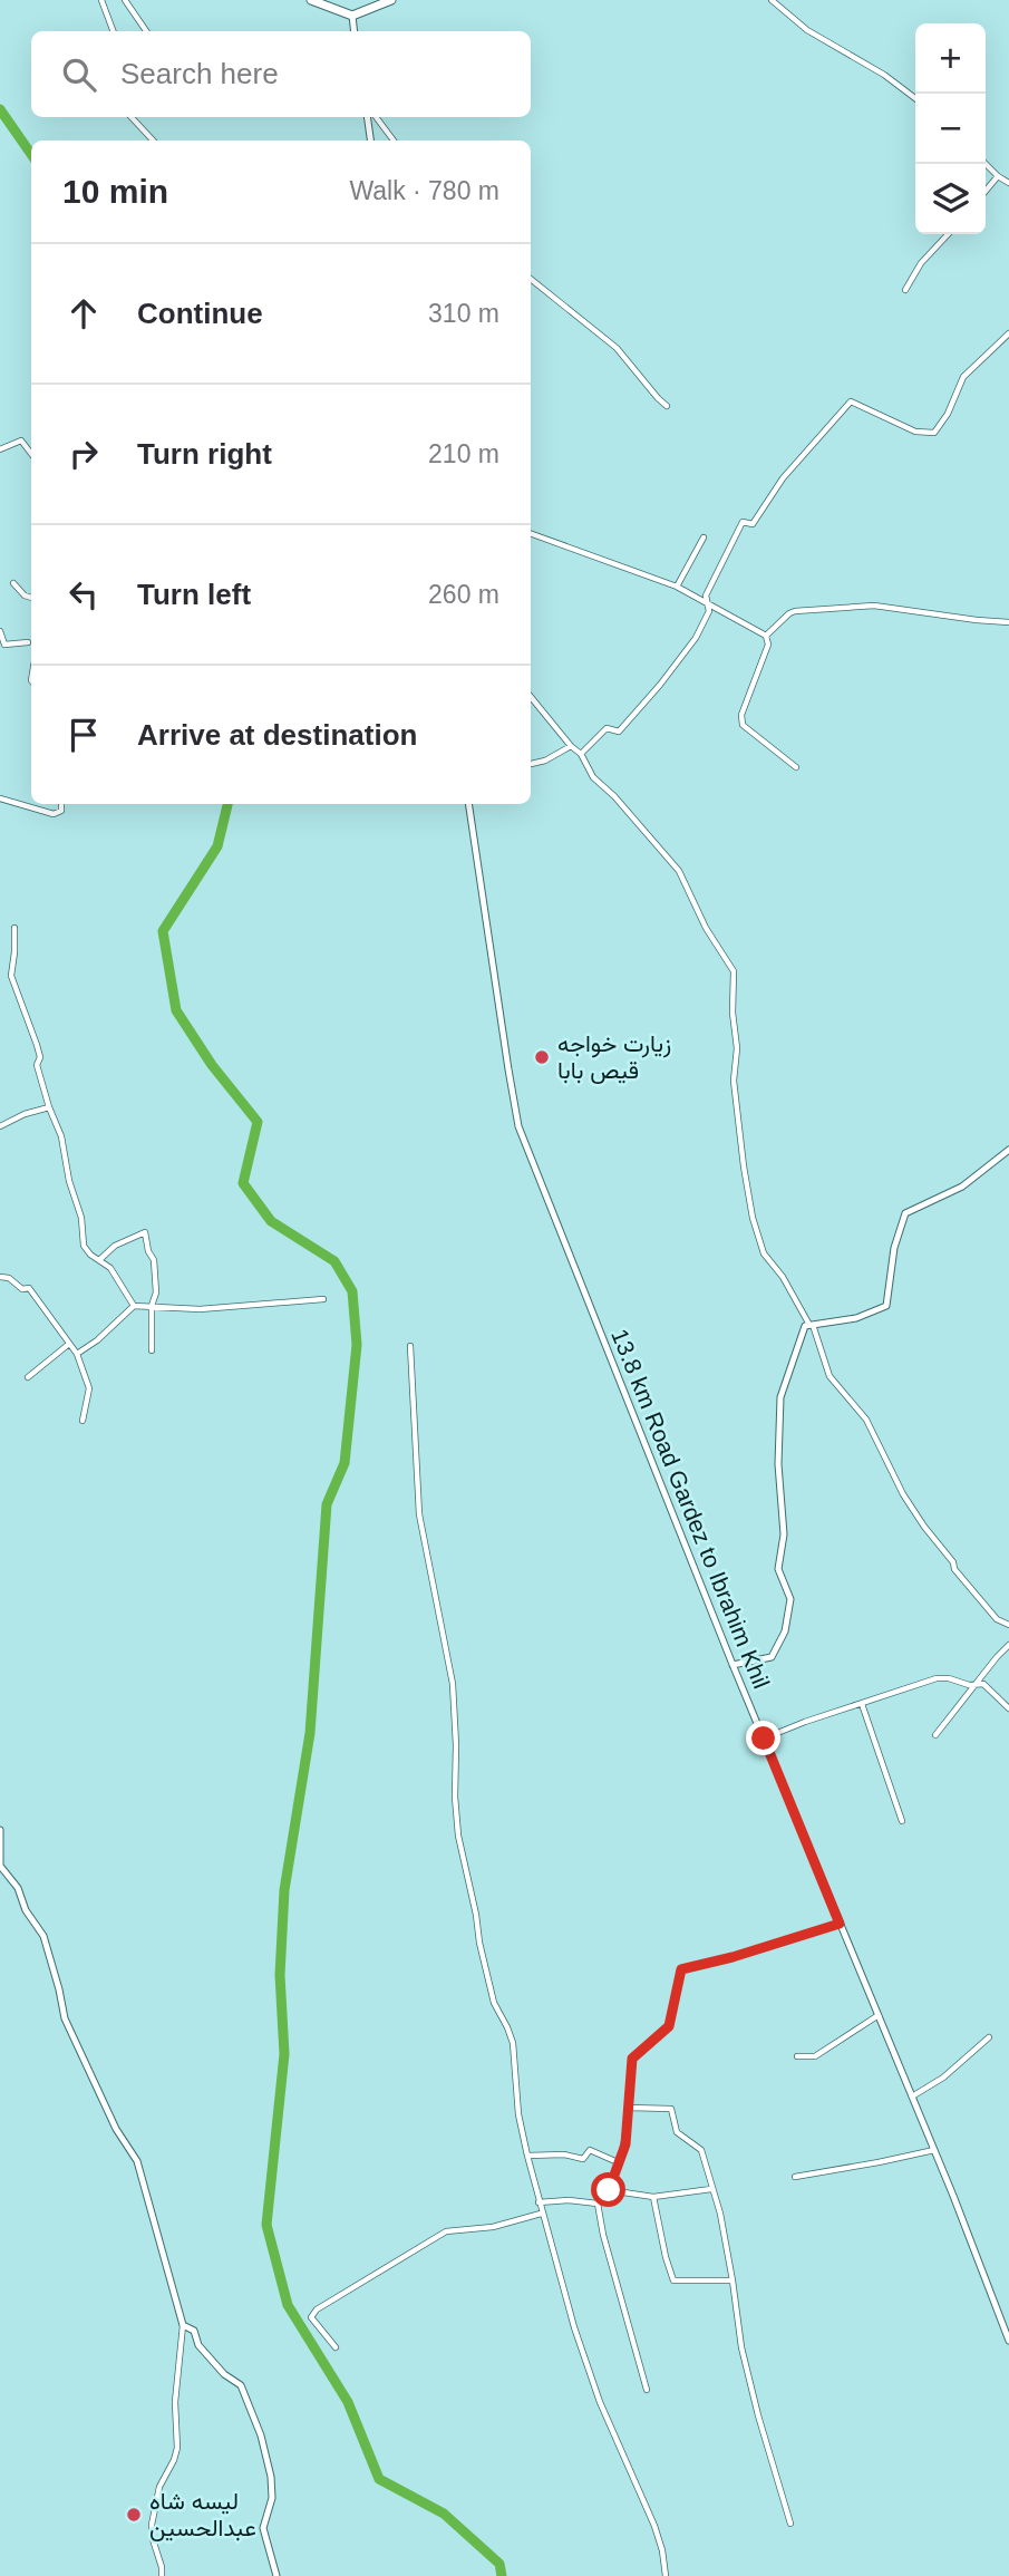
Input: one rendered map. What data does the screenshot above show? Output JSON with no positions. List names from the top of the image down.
{
  "streets": {
    "street": ["13.8 km Road Gardez to Ibrahim Khil"]
  },
  "places": ["زیارت خواجه قیص بابا", "لیسه شاه عبدالحسین"],
  "page": {
    "map_buttons": ["+", "−"],
    "search": "Search here",
    "heading": ["10 min", "Walk · 780 m"],
    "list": [
      ["Continue", "310 m"],
      ["Turn right", "210 m"],
      ["Turn left", "260 m"],
      "Arrive at destination"
    ]
  }
}
